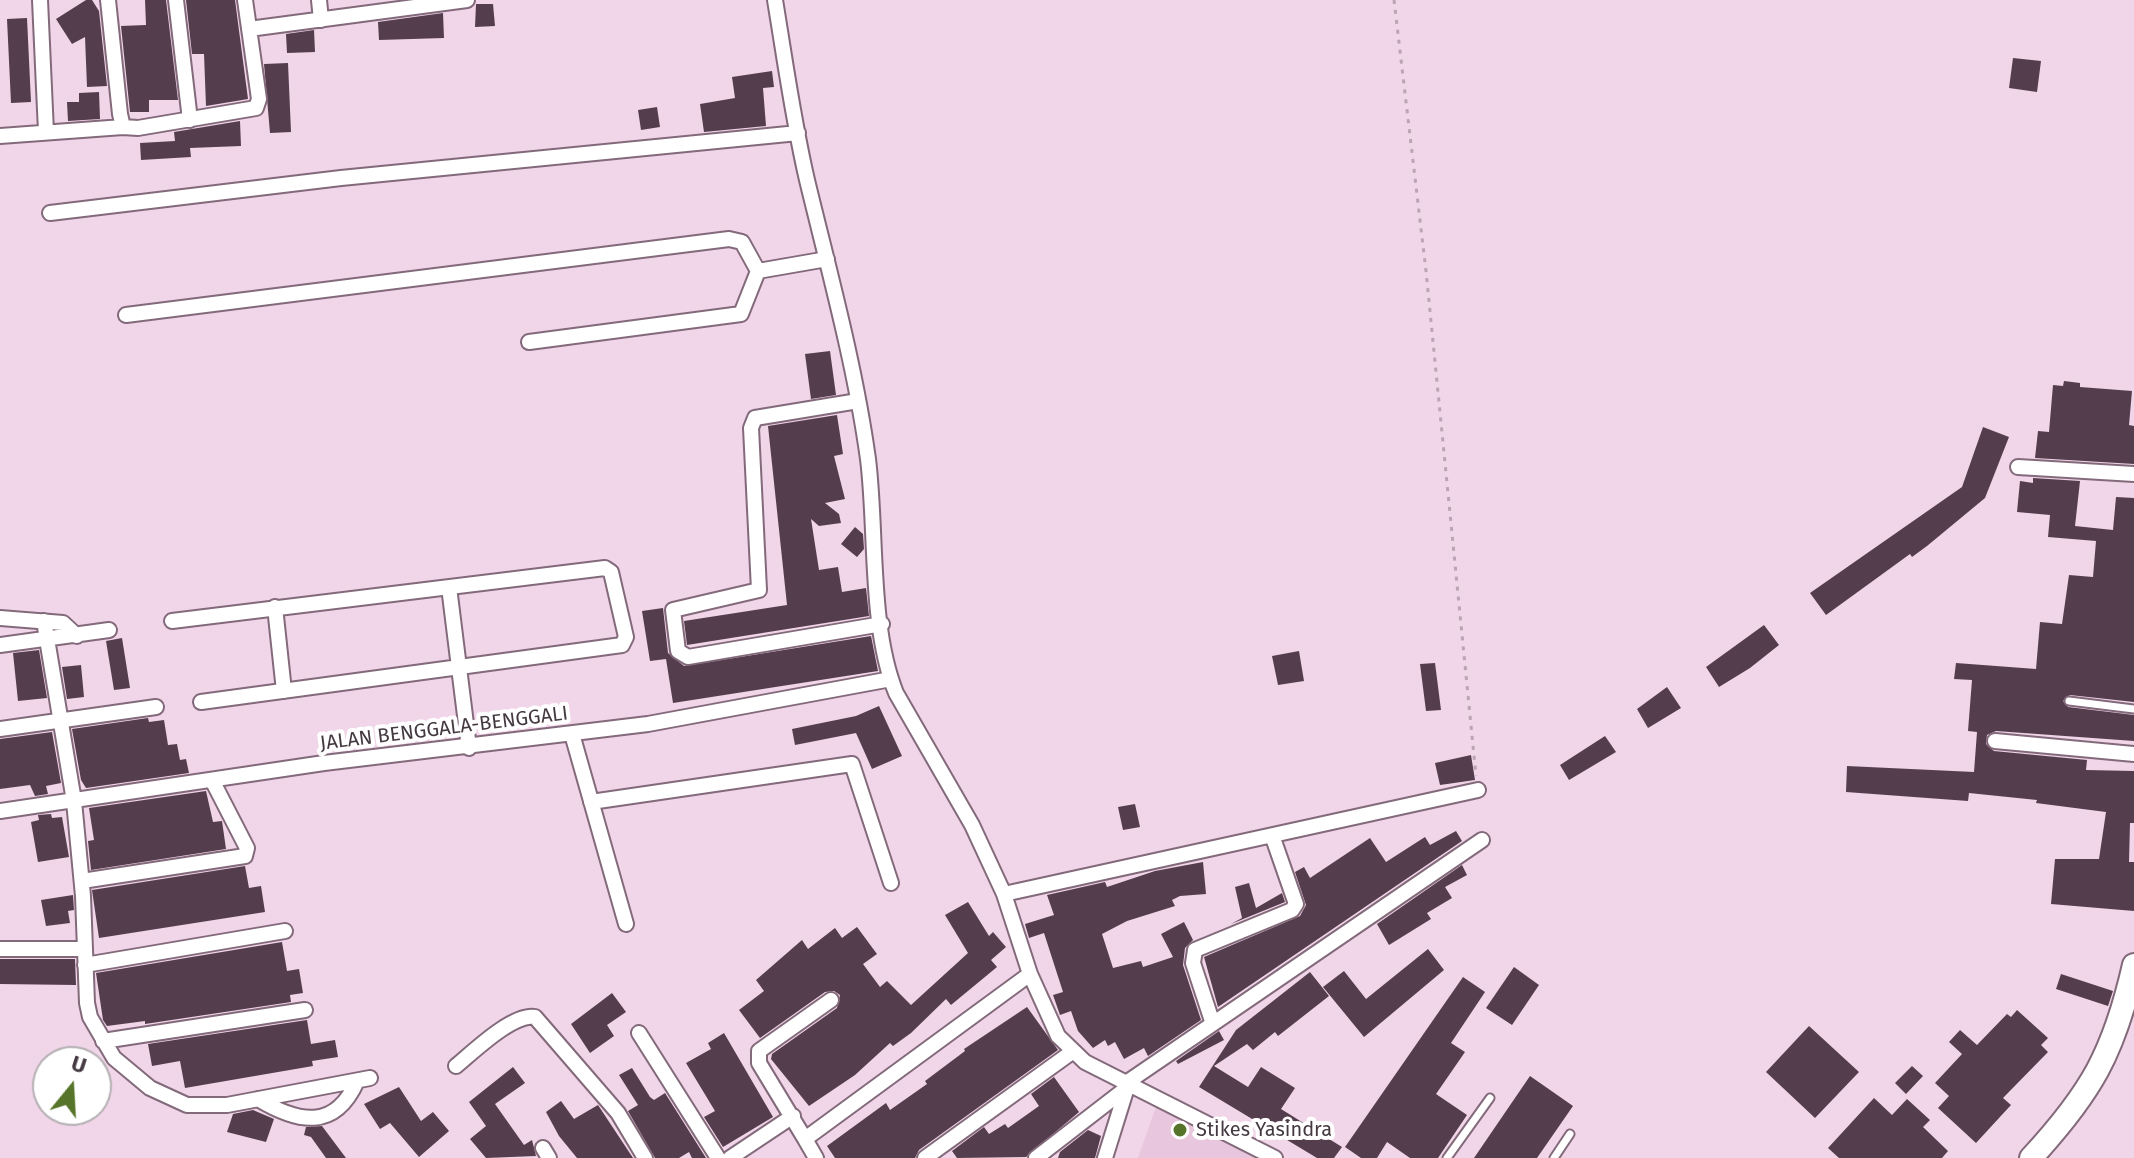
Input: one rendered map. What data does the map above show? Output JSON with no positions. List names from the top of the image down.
{
  "streets": {
    "street": ["JALAN BENGGALA-BENGGALI"]
  },
  "places": ["Stikes Yasindra"],
  "north": "top"
}
